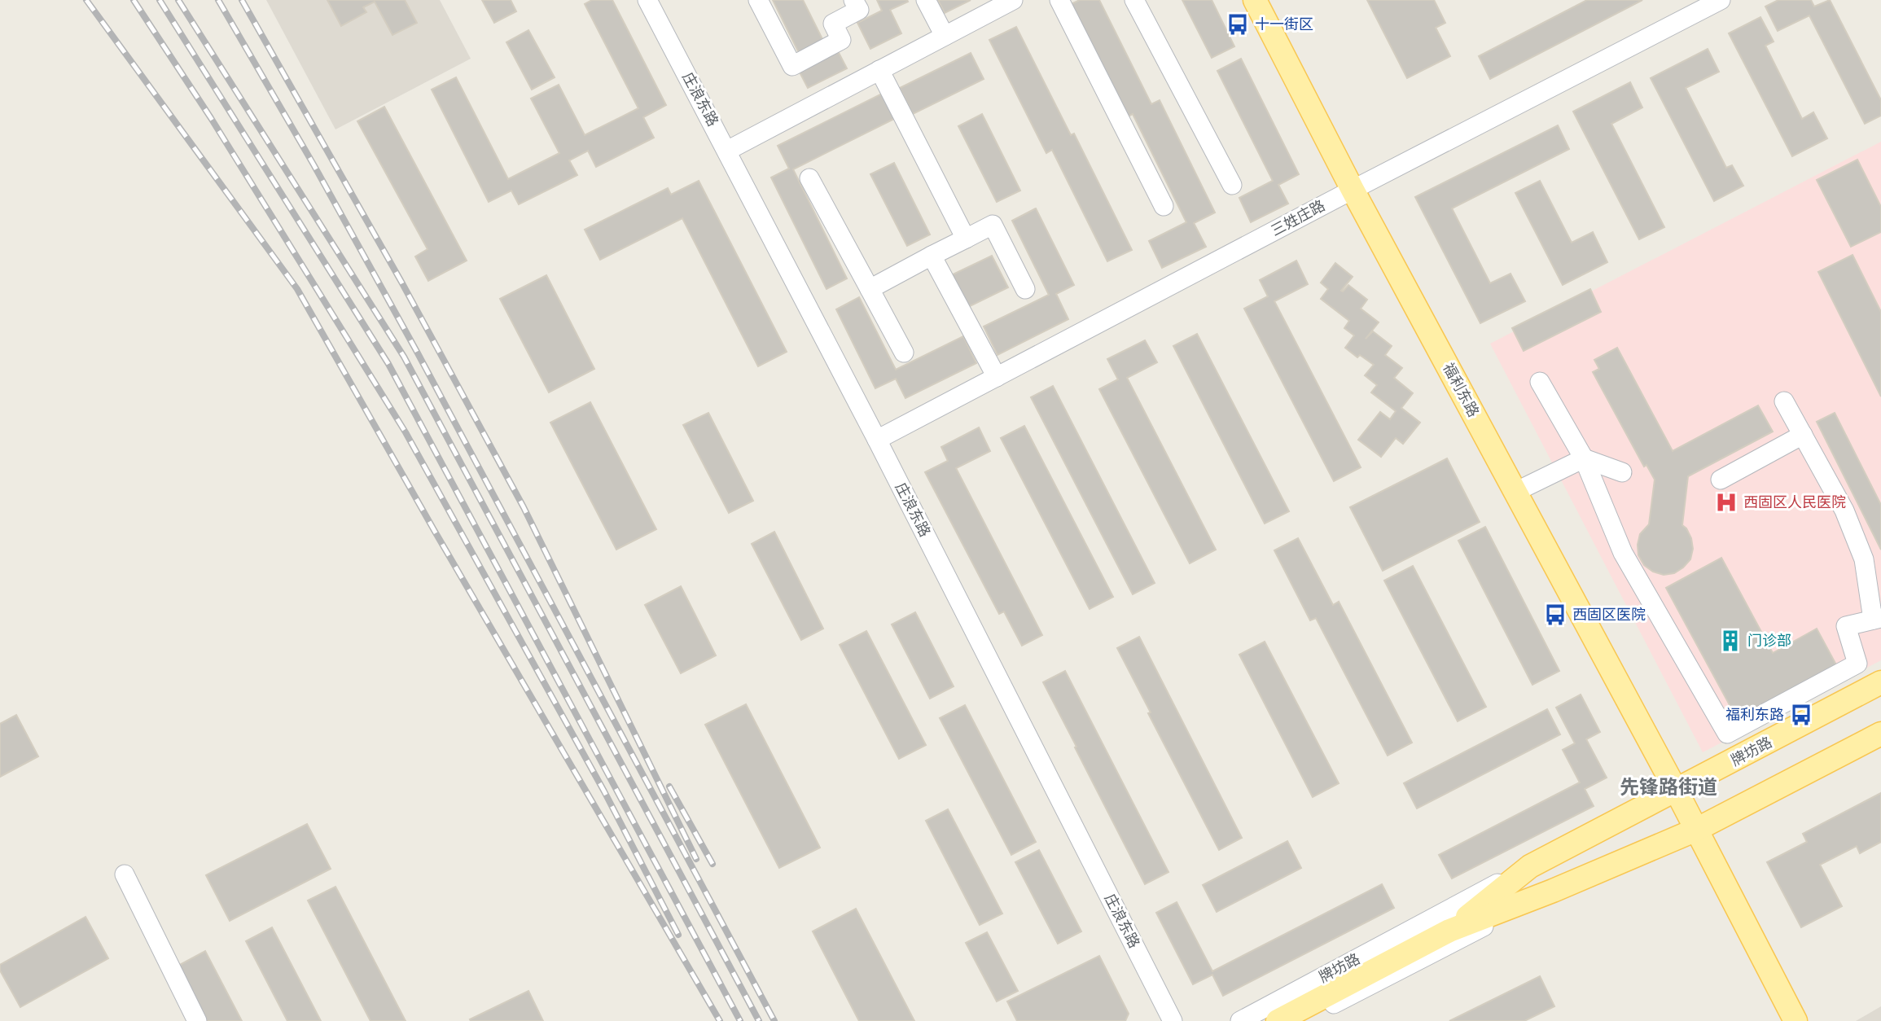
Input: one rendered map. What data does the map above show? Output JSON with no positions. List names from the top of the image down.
{
  "streets": {
    "main road": ["福利东路", "牌坊路"],
    "street": ["庄浪东路", "三姓庄路"]
  },
  "crossings": [
    ["庄浪东路", "三姓庄路"],
    ["三姓庄路", "福利东路"],
    ["福利东路", "牌坊路"]
  ],
  "districts": ["先锋路街道"],
  "places": {
    "bus stop": ["十一街区", "西固区医院", "福利东路"],
    "hospital": ["西固区人民医院"],
    "building": ["门诊部"]
  }
}
